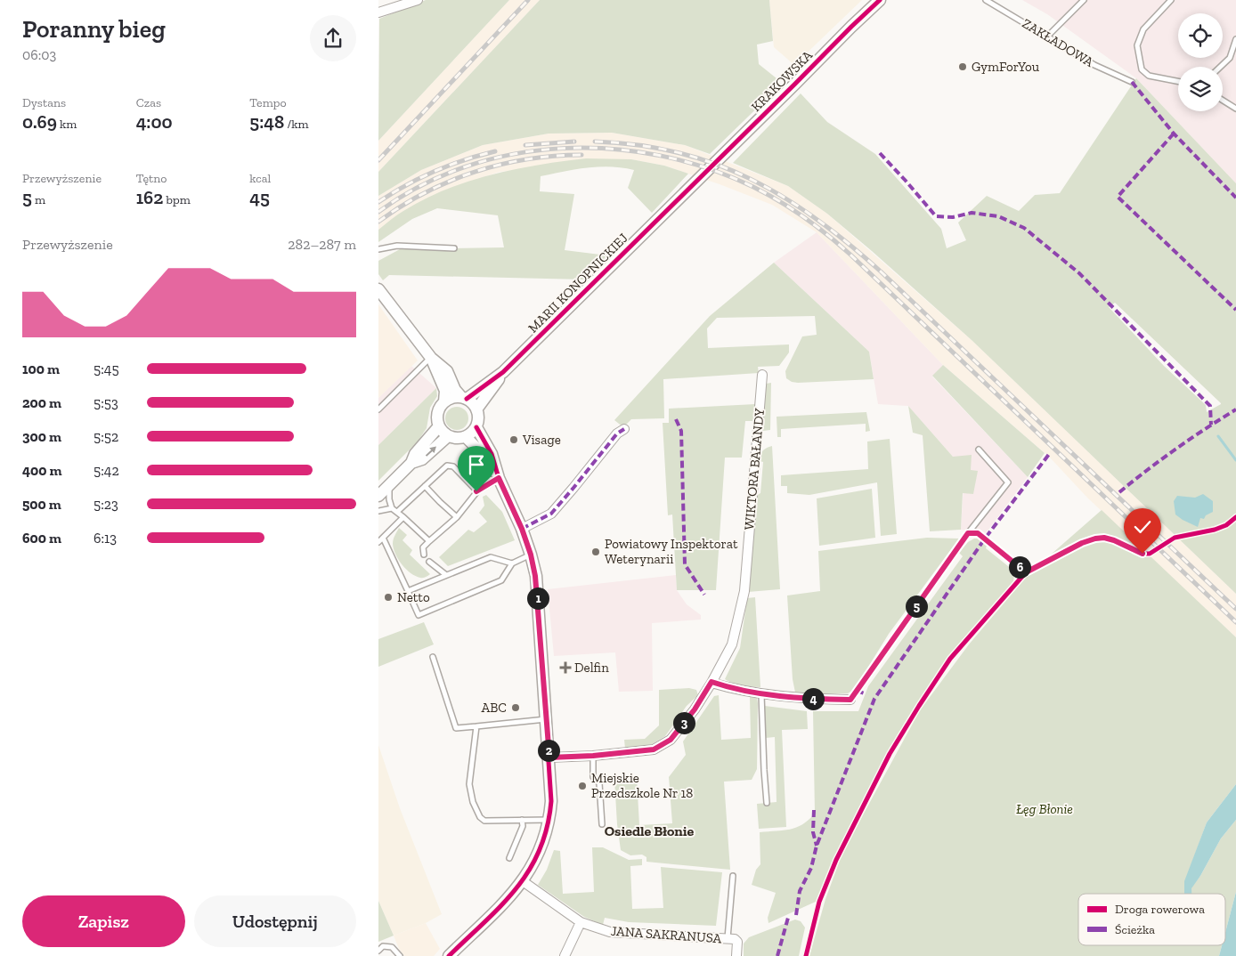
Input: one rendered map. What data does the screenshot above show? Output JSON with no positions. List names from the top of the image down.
{
  "streets": {
    "street": [
      "KRAKOWSKA",
      "MARII KONOPNICKIEJ",
      "WIKTORA BAŁANDY",
      "JANA SAKRANUSA"
    ],
    "lane": ["ZAKŁADOWA"]
  },
  "crossings": [
    ["KRAKOWSKA", "MARII KONOPNICKIEJ"]
  ],
  "districts": ["Osiedle Błonie"],
  "parks": ["Łęg Błonie"],
  "places": {
    "other": [
      "GymForYou",
      "Visage",
      "Powiatowy Inspektorat Weterynarii",
      "Netto",
      "ABC",
      "Miejskie Przedszkole Nr 18"
    ],
    "health": ["Delfin"]
  },
  "legend": ["Droga rowerowa", "Ścieżka"],
  "page": {
    "heading": ["Poranny bieg", "06:03"],
    "stats": [
      ["Dystans", "0.69 km"],
      ["Czas", "4:00"],
      ["Tempo", "5:48 /km"],
      ["Przewyższenie", "5 m"],
      ["Tętno", "162 bpm"],
      ["kcal", "45"]
    ],
    "chart": ["Przewyższenie", "282–287 m"],
    "list": [
      {
        "name": "100 m",
        "note": "5:45"
      },
      {
        "name": "200 m",
        "note": "5:53"
      },
      {
        "name": "300 m",
        "note": "5:52"
      },
      {
        "name": "400 m",
        "note": "5:42"
      },
      {
        "name": "500 m",
        "note": "5:23"
      },
      {
        "name": "600 m",
        "note": "6:13"
      }
    ],
    "pins": [
      "6",
      "1",
      "5",
      "4",
      "3",
      "2"
    ],
    "buttons": ["Zapisz", "Udostępnij"]
  }
}
